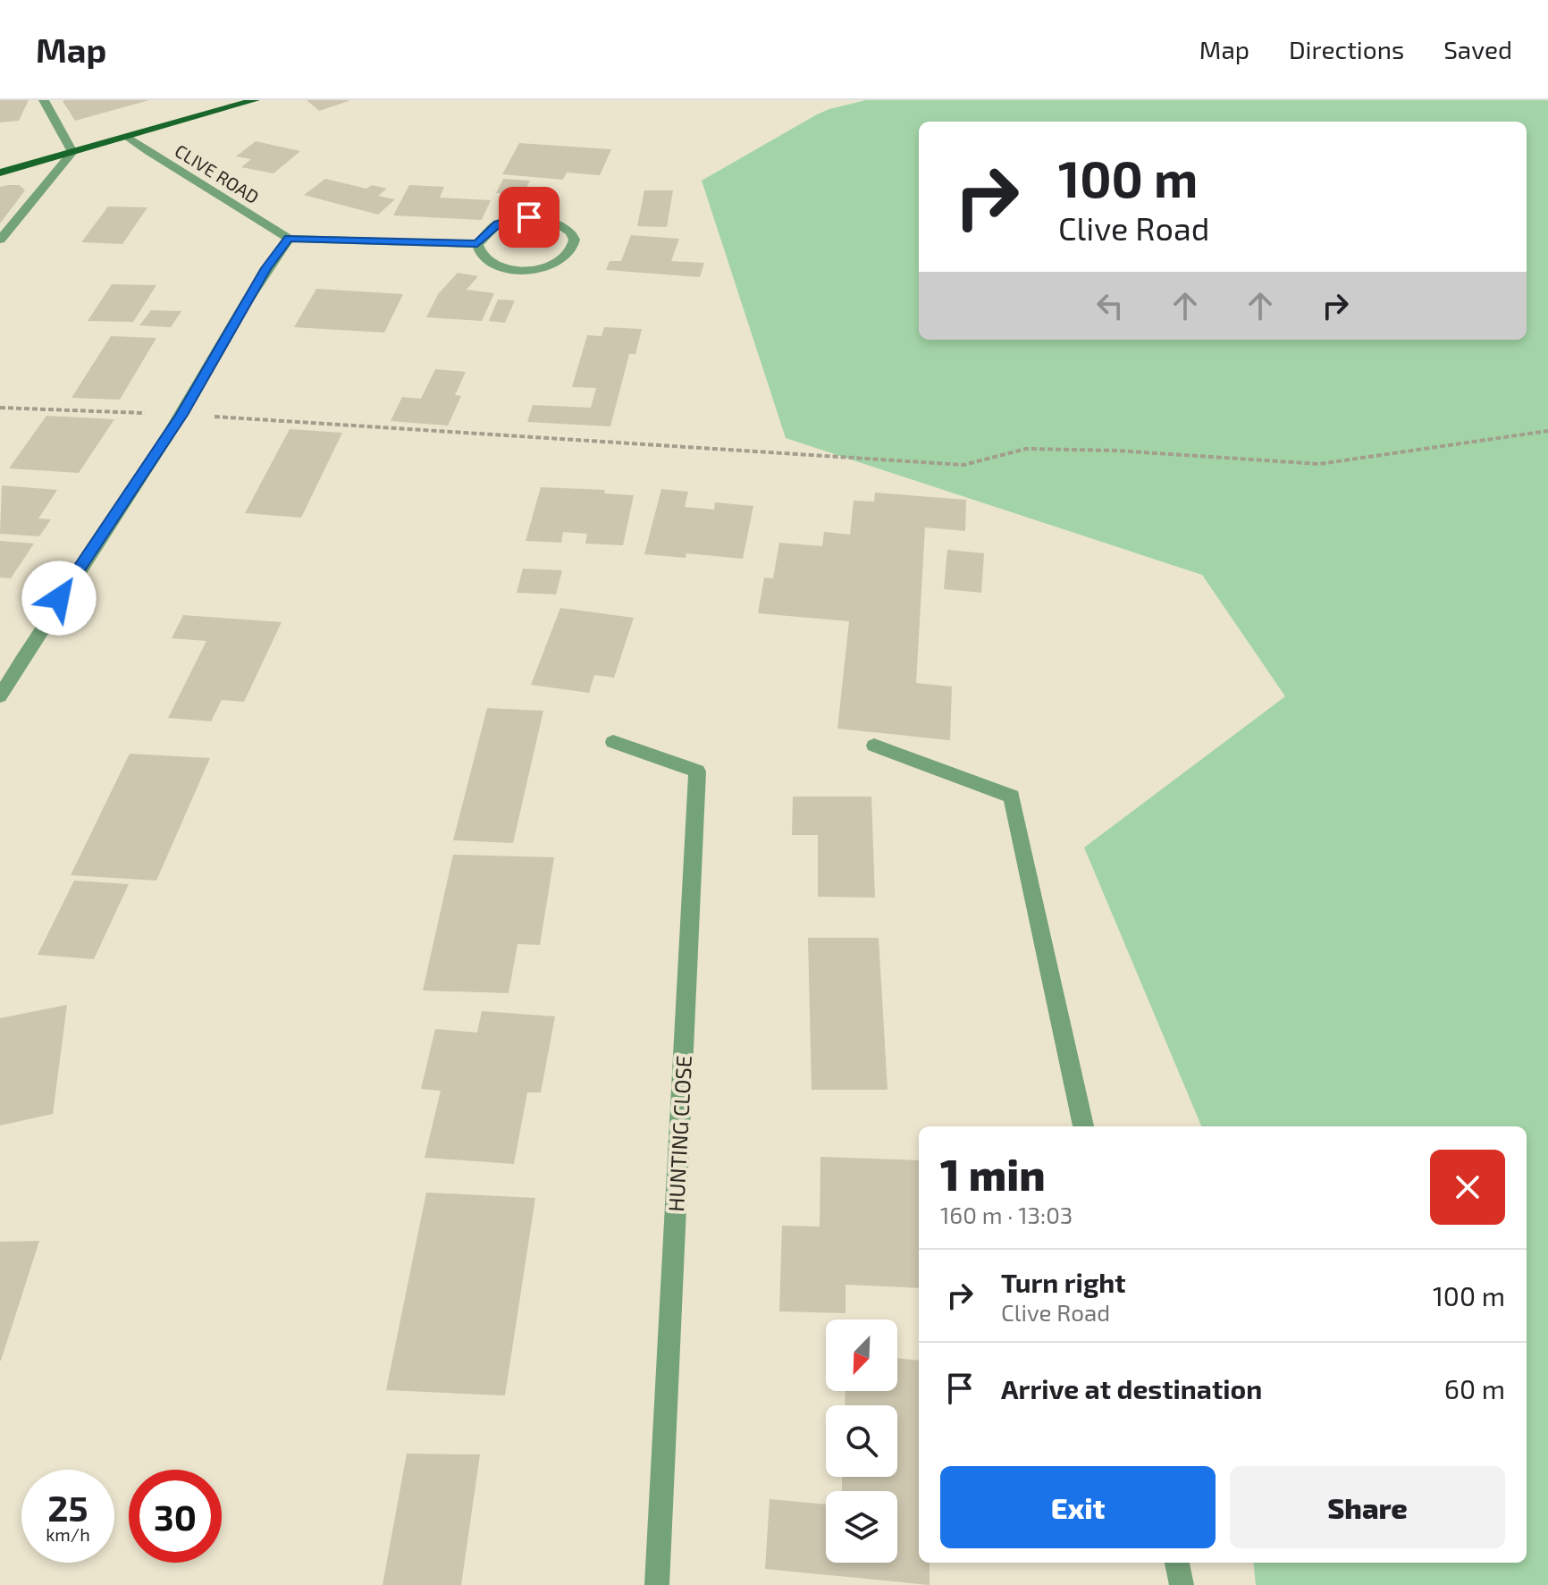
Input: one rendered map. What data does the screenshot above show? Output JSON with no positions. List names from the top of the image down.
{
  "streets": {
    "street": ["CLIVE ROAD", "HUNTING CLOSE"]
  },
  "north": "bottom left",
  "page": {
    "header": "Map",
    "nav": ["Map", "Directions", "Saved"],
    "turn": ["100 m", "Clive Road"],
    "heading": ["1 min", "160 m · 13:03"],
    "list": [
      {
        "name": "Turn right",
        "note": "Clive Road",
        "value": "100 m"
      },
      {
        "name": "Arrive at destination",
        "value": "60 m"
      }
    ],
    "buttons": ["Exit", "Share"],
    "speed": "25 km/h",
    "limit": "30"
  }
}
